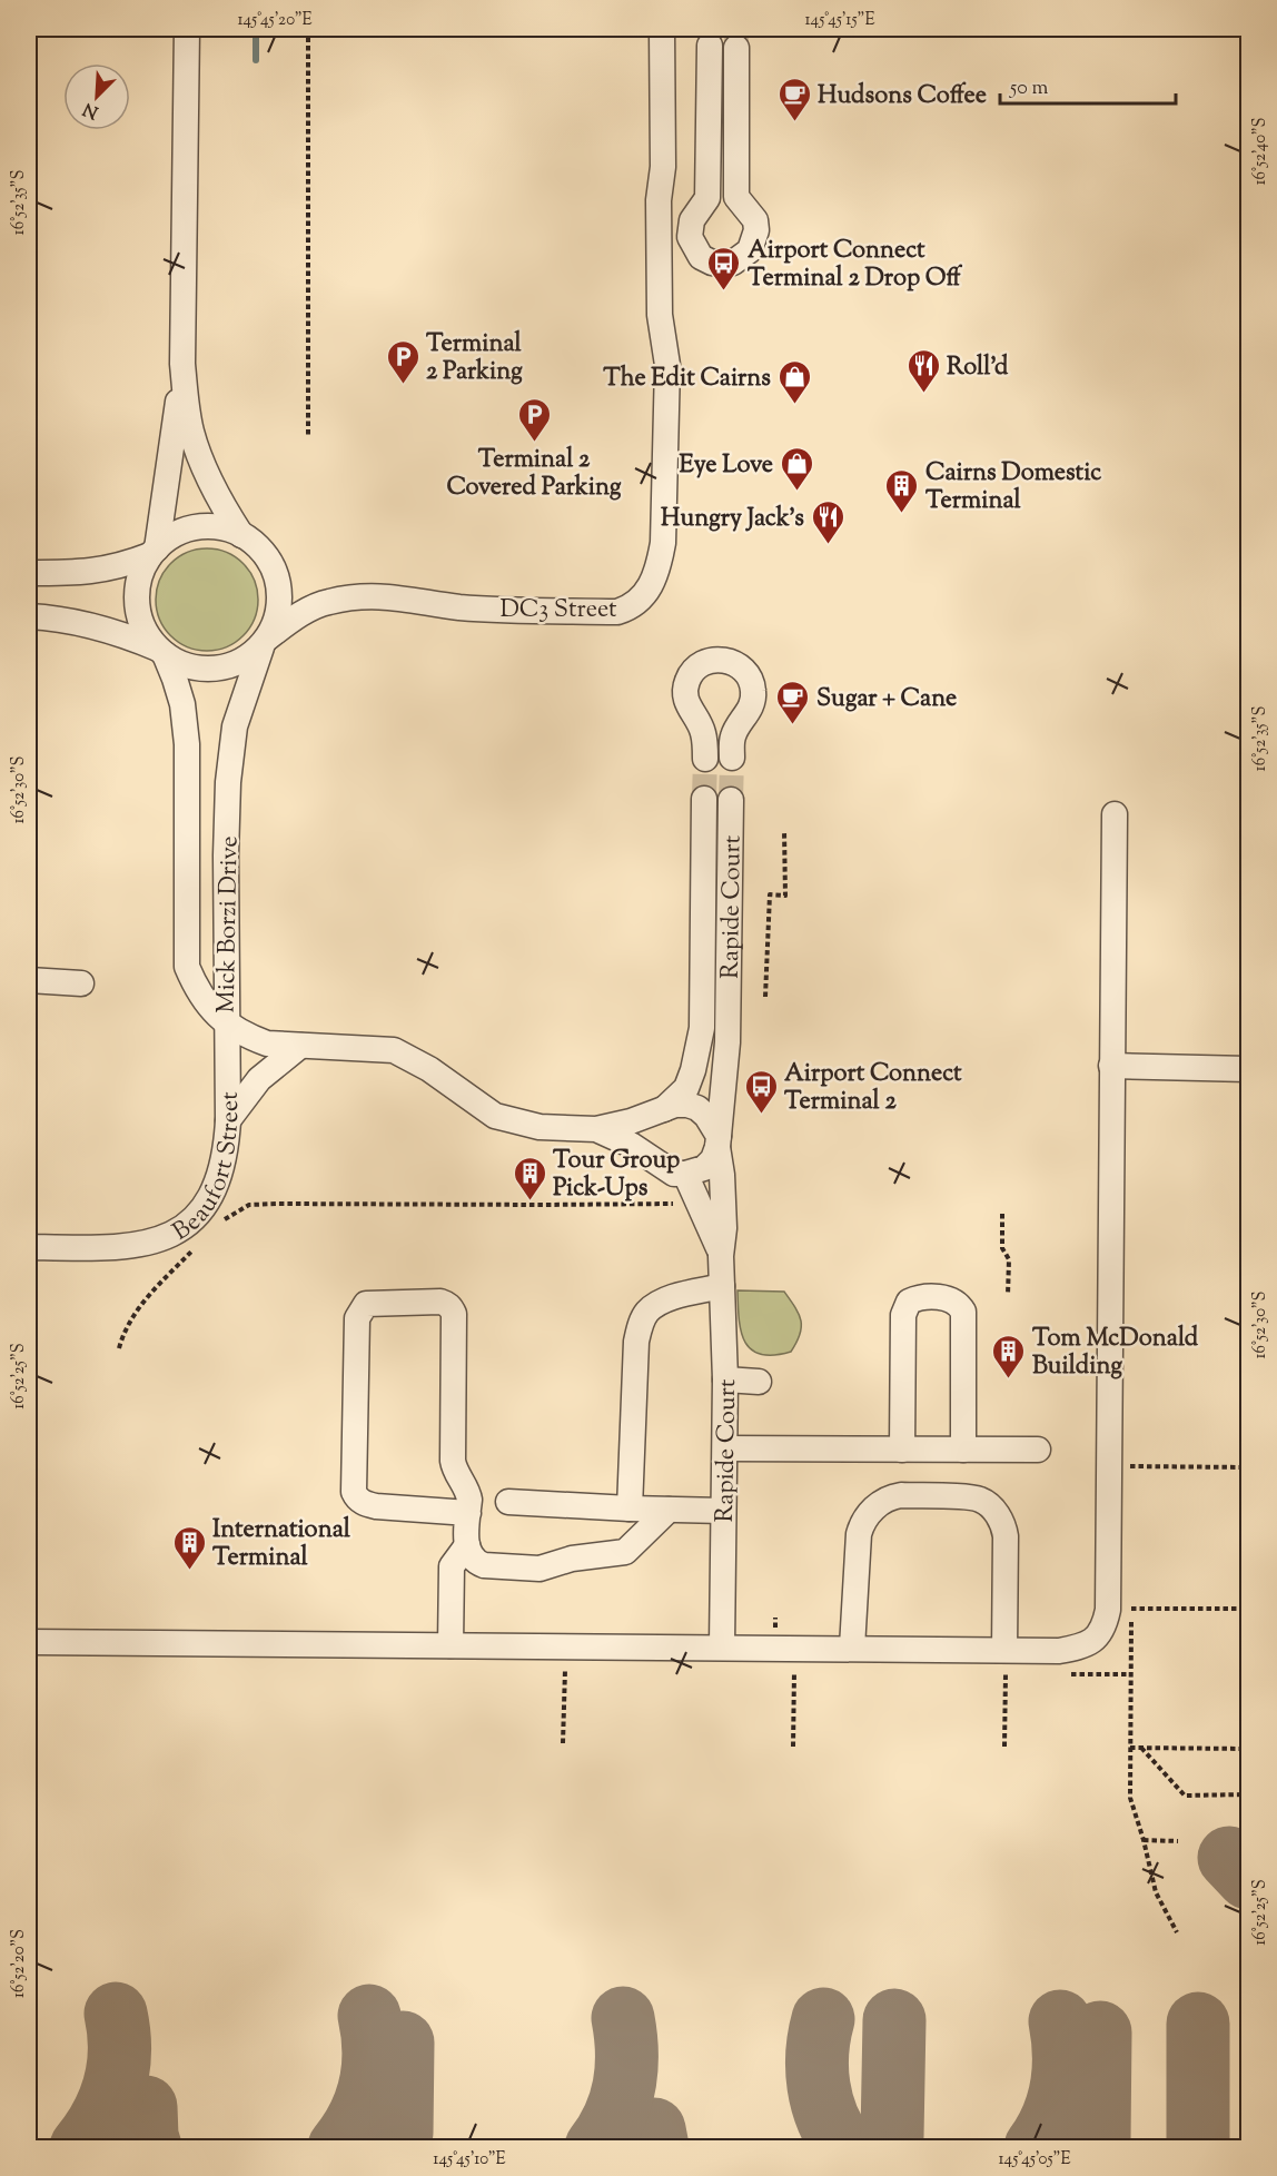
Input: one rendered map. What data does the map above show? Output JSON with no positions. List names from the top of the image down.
{
  "streets": {
    "street": [
      "DC3 Street",
      "Rapide Court",
      "Mick Borzi Drive",
      "Beaufort Street"
    ]
  },
  "crossings": [
    ["DC3 Street", "Mick Borzi Drive"],
    ["Mick Borzi Drive", "Beaufort Street"]
  ],
  "places": {
    "cafe": ["Hudsons Coffee", "Sugar + Cane"],
    "bus stop": ["Airport Connect Terminal 2 Drop Off", "Airport Connect Terminal 2"],
    "parking": ["Terminal 2 Parking", "Terminal 2 Covered Parking"],
    "restaurant": ["Roll'd", "Hungry Jack's"],
    "shop": ["The Edit Cairns", "Eye Love"],
    "building": [
      "Cairns Domestic Terminal",
      "Tour Group Pick-Ups",
      "Tom McDonald Building",
      "International Terminal"
    ]
  },
  "scale_bar": "50 m",
  "north": "bottom left",
  "coordinates": [
    "145°45'20\"E",
    "145°45'15\"E",
    "16°52'40\"S",
    "16°52'35\"S",
    "16°52'30\"S",
    "16°52'25\"S",
    "16°52'20\"S",
    "145°45'10\"E",
    "145°45'05\"E"
  ]
}
